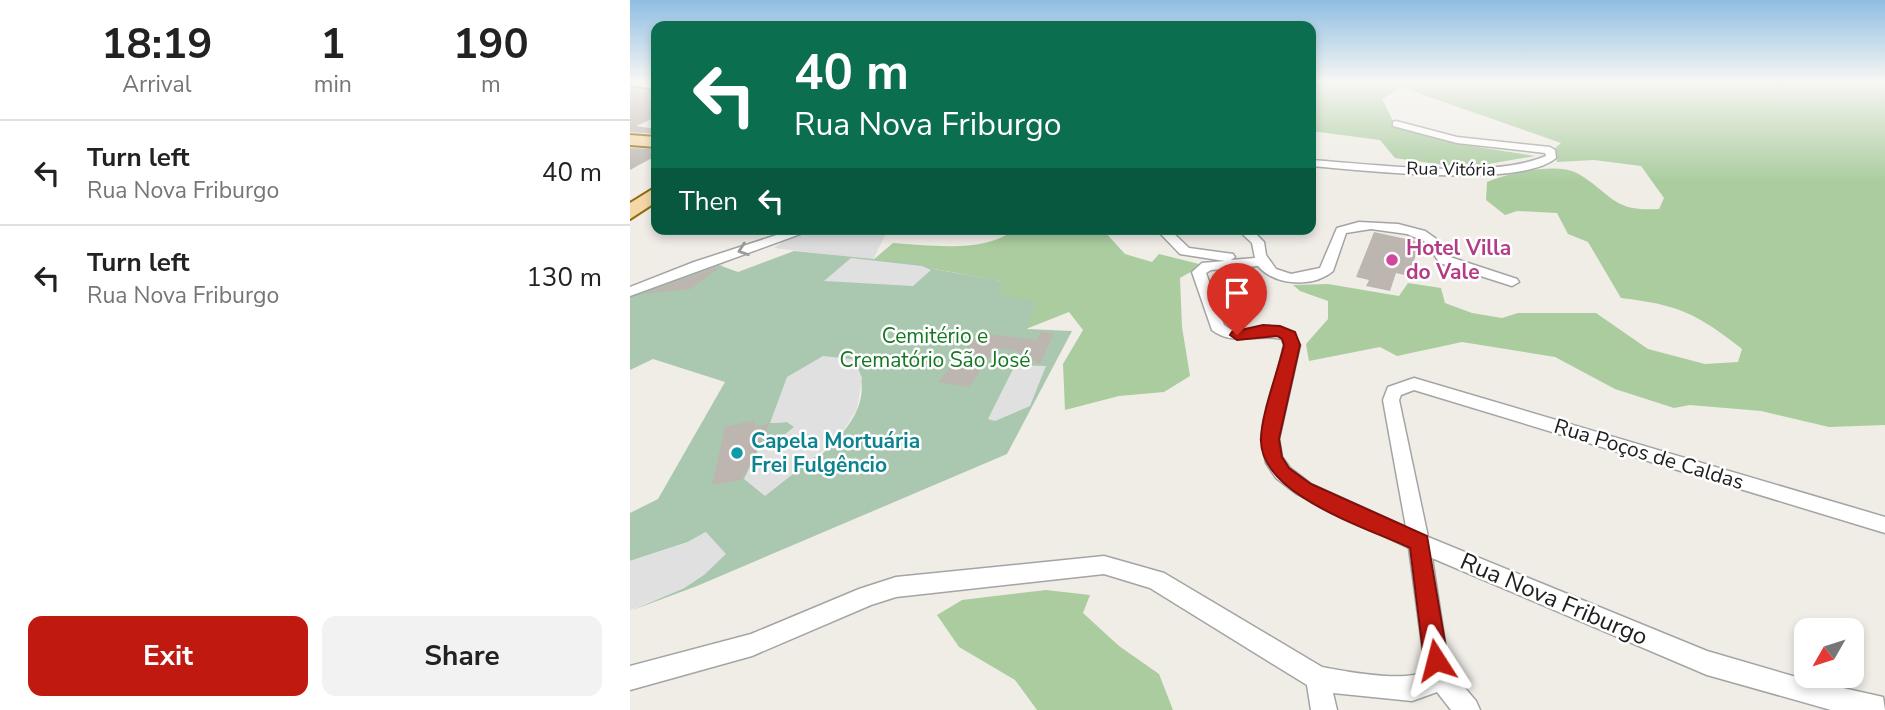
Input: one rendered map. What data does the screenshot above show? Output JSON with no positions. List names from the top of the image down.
{
  "streets": {
    "street": ["Rua Vitória", "Rua Poços de Caldas", "Rua Nova Friburgo"]
  },
  "crossings": [
    ["Rua Poços de Caldas", "Rua Nova Friburgo"]
  ],
  "parks": ["Cemitério e Crematório São José"],
  "places": ["Hotel Villa do Vale", "Capela Mortuária Frei Fulgêncio"],
  "north": "bottom left",
  "page": {
    "eta": [
      "18:19",
      "Arrival",
      "1",
      "min",
      "190",
      "m"
    ],
    "turn": ["40 m", "Rua Nova Friburgo"],
    "list": [
      {
        "name": "Turn left",
        "note": "Rua Nova Friburgo",
        "value": "40 m"
      },
      {
        "name": "Turn left",
        "note": "Rua Nova Friburgo",
        "value": "130 m"
      }
    ],
    "then": "Then",
    "buttons": ["Exit", "Share"]
  }
}
